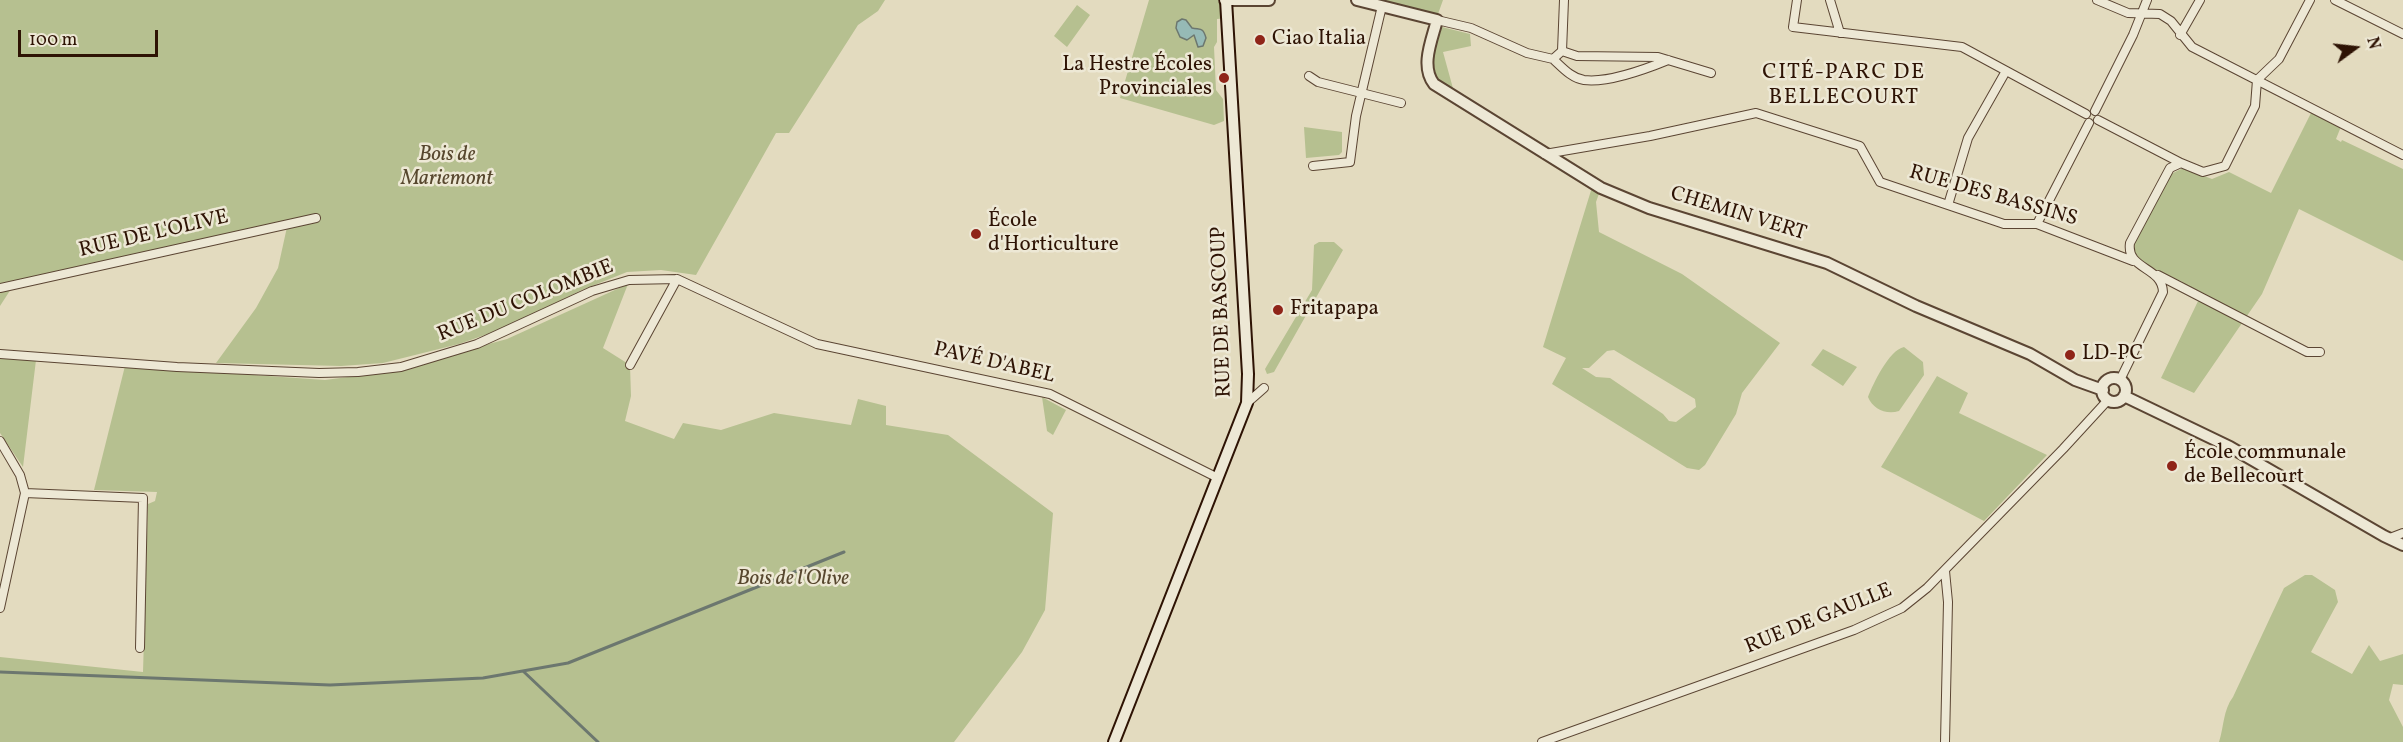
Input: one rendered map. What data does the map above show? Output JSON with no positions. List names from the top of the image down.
{
  "streets": {
    "street": [
      "RUE DES BASSINS",
      "CHEMIN VERT",
      "RUE DE L'OLIVE",
      "RUE DU COLOMBIE",
      "RUE DE BASCOUP",
      "PAVÉ D'ABEL",
      "RUE DE GAULLE"
    ]
  },
  "crossings": [
    ["RUE DES BASSINS", "CHEMIN VERT"],
    ["CHEMIN VERT", "RUE DE GAULLE"],
    ["RUE DU COLOMBIE", "PAVÉ D'ABEL"],
    ["RUE DE BASCOUP", "PAVÉ D'ABEL"]
  ],
  "districts": ["CITÉ-PARC DE BELLECOURT"],
  "parks": ["Bois de Mariemont", "Bois de l'Olive"],
  "places": [
    "Ciao Italia",
    "La Hestre Écoles Provinciales",
    "École d'Horticulture",
    "Fritapapa",
    "LD-PC",
    "École communale de Bellecourt"
  ],
  "scale_bar": "100 m",
  "north": "right"
}
